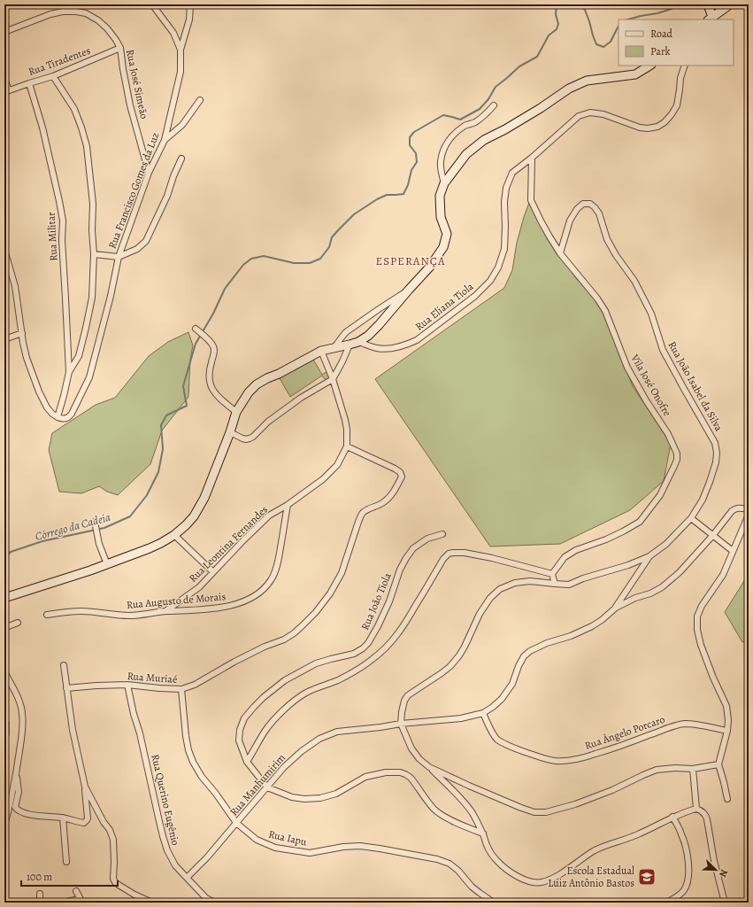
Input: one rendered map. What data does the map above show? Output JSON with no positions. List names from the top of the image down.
{
  "streets": {
    "street": [
      "Rua Tiradentes",
      "Rua José Simeão",
      "Rua Francisco Gomes da Luz",
      "Rua Militar",
      "Rua Eliana Tiola",
      "Vila José Onofre",
      "Rua João Isabel da Silva",
      "Rua Leontina Fernandes",
      "Rua Augusto de Morais",
      "Rua João Tiola",
      "Rua Muriaé",
      "Rua Ângelo Porcaro",
      "Rua Manhumirim",
      "Rua Querino Eugênio",
      "Rua Iapu"
    ]
  },
  "crossings": [
    ["Rua Tiradentes", "Rua José Simeão"],
    ["Rua Tiradentes", "Rua Militar"],
    ["Rua José Simeão", "Rua Francisco Gomes da Luz"],
    ["Rua Eliana Tiola", "Vila José Onofre"],
    ["Vila José Onofre", "Rua João Isabel da Silva"],
    ["Rua João Isabel da Silva", "Rua Manhumirim"],
    ["Rua Leontina Fernandes", "Rua Augusto de Morais"],
    ["Rua João Tiola", "Rua Manhumirim"],
    ["Rua Muriaé", "Rua Querino Eugênio"],
    ["Rua Muriaé", "Rua Iapu"],
    ["Rua Ângelo Porcaro", "Rua Manhumirim"],
    ["Rua Manhumirim", "Rua Querino Eugênio"],
    ["Rua Manhumirim", "Rua Iapu"]
  ],
  "districts": ["ESPERANÇA"],
  "water": ["Córrego da Cadeia"],
  "places": {
    "school or university": ["Escola Estadual Luiz Antônio Bastos"]
  },
  "legend": ["Road", "Park"],
  "scale_bar": "100 m",
  "north": "bottom right"
}
